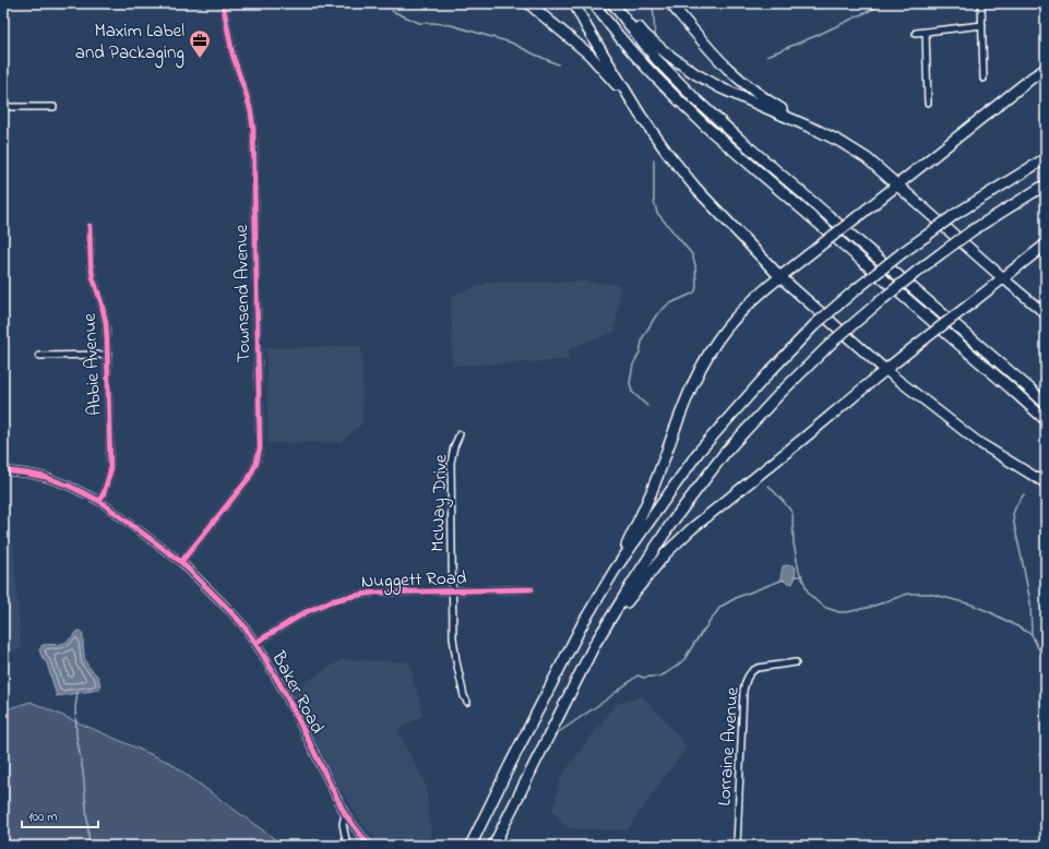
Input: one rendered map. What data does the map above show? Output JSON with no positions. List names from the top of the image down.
{
  "streets": {
    "street": [
      "Townsend Avenue",
      "Abbie Avenue",
      "McWay Drive",
      "Nuggett Road",
      "Baker Road",
      "Lorraine Avenue"
    ]
  },
  "crossings": [
    ["Townsend Avenue", "Baker Road"],
    ["Abbie Avenue", "Baker Road"],
    ["McWay Drive", "Nuggett Road"],
    ["Nuggett Road", "Baker Road"]
  ],
  "places": {
    "office": ["Maxim Label and Packaging"]
  },
  "scale_bar": "100 m"
}
